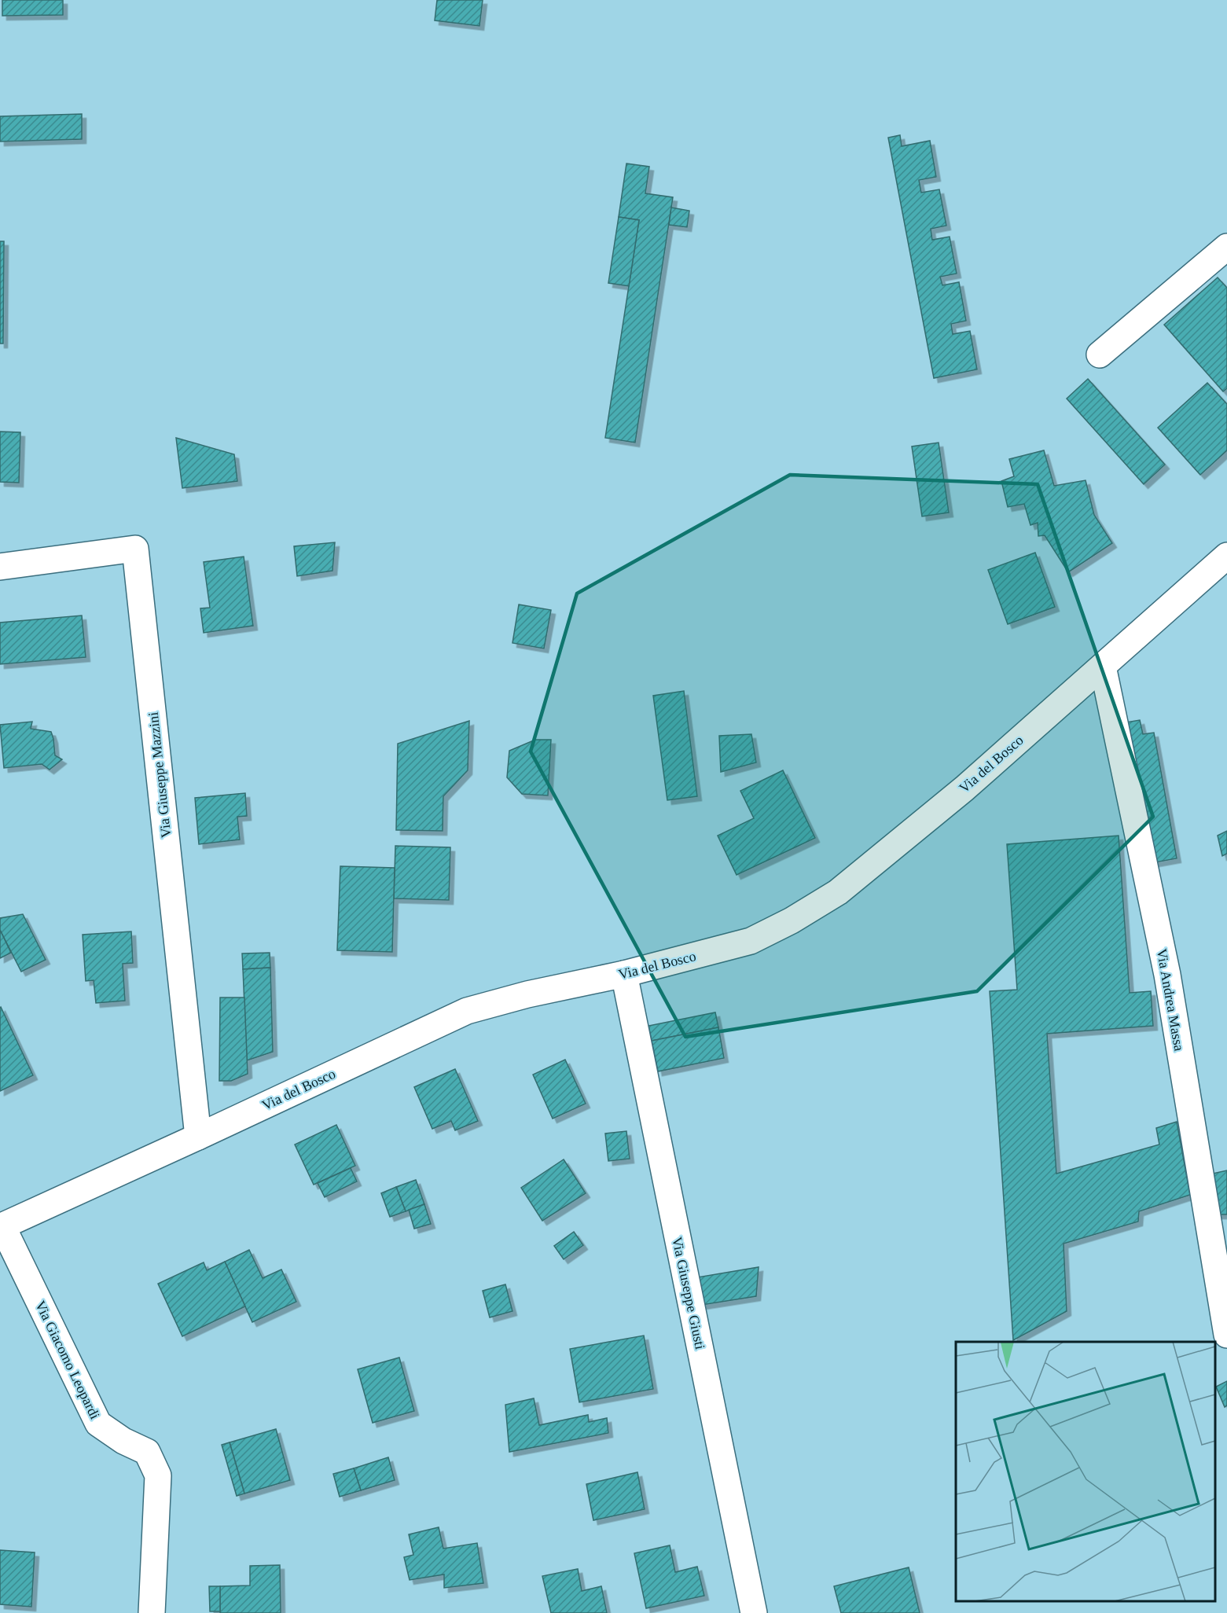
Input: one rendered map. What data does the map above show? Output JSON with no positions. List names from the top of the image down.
{
  "streets": {
    "street": [
      "Via del Bosco",
      "Via Giuseppe Mazzini",
      "Via Andrea Massa",
      "Via Giuseppe Giusti",
      "Via Giacomo Leopardi"
    ]
  },
  "crossings": [
    ["Via del Bosco", "Via Giuseppe Mazzini"],
    ["Via del Bosco", "Via Andrea Massa"],
    ["Via del Bosco", "Via Giuseppe Giusti"],
    ["Via del Bosco", "Via Giacomo Leopardi"]
  ]
}
